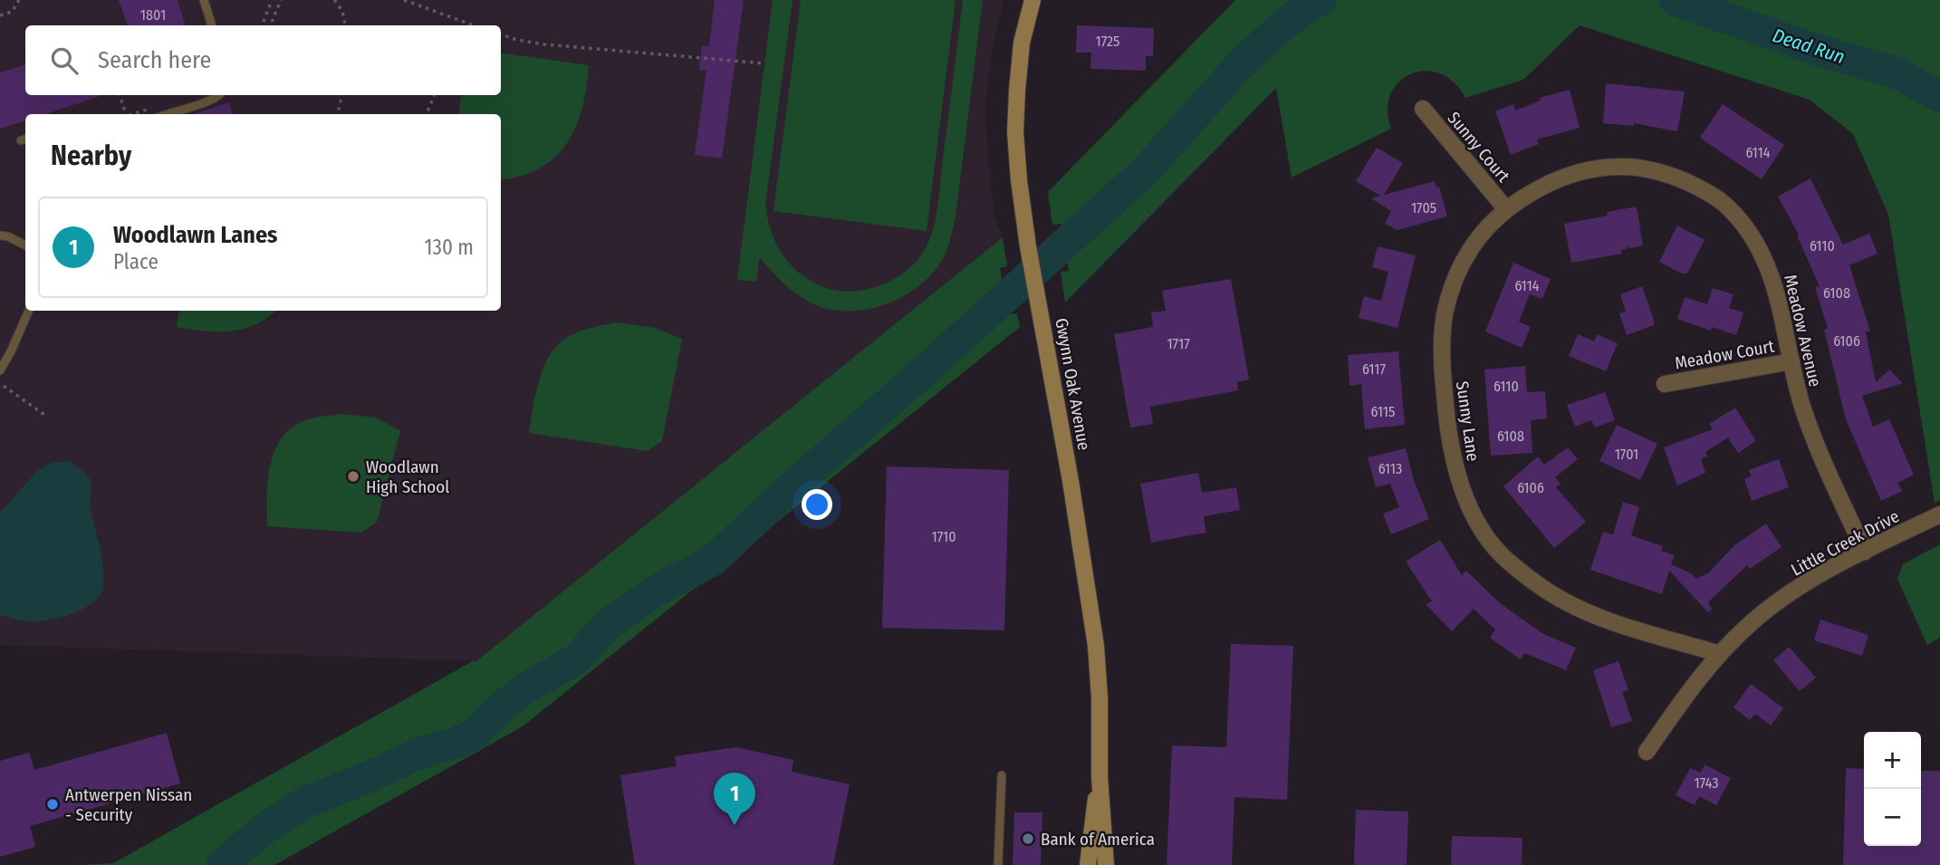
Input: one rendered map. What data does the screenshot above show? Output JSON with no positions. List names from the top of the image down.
{
  "streets": {
    "street": [
      "Sunny Court",
      "Meadow Avenue",
      "Meadow Court",
      "Gwynn Oak Avenue",
      "Sunny Lane",
      "Little Creek Drive"
    ]
  },
  "crossings": [
    ["Sunny Court", "Meadow Avenue"],
    ["Sunny Court", "Sunny Lane"],
    ["Meadow Avenue", "Meadow Court"],
    ["Meadow Avenue", "Sunny Lane"],
    ["Meadow Avenue", "Little Creek Drive"],
    ["Sunny Lane", "Little Creek Drive"]
  ],
  "water": ["Dead Run"],
  "places": ["Woodlawn High School", "Antwerpen Nissan - Security", "Bank of America"],
  "house_numbers": [
    "1801",
    "1725",
    "6114",
    "1705",
    "6110",
    "6114",
    "6108",
    "6106",
    "1717",
    "6117",
    "6110",
    "6115",
    "6108",
    "1701",
    "6113",
    "6106",
    "1710",
    "1743"
  ],
  "page": {
    "search": "Search here",
    "heading": "Nearby",
    "list": [
      {
        "mark": "1",
        "name": "Woodlawn Lanes",
        "note": "Place",
        "value": "130 m"
      }
    ],
    "map_buttons": ["+", "−"],
    "pins": "1"
  }
}
